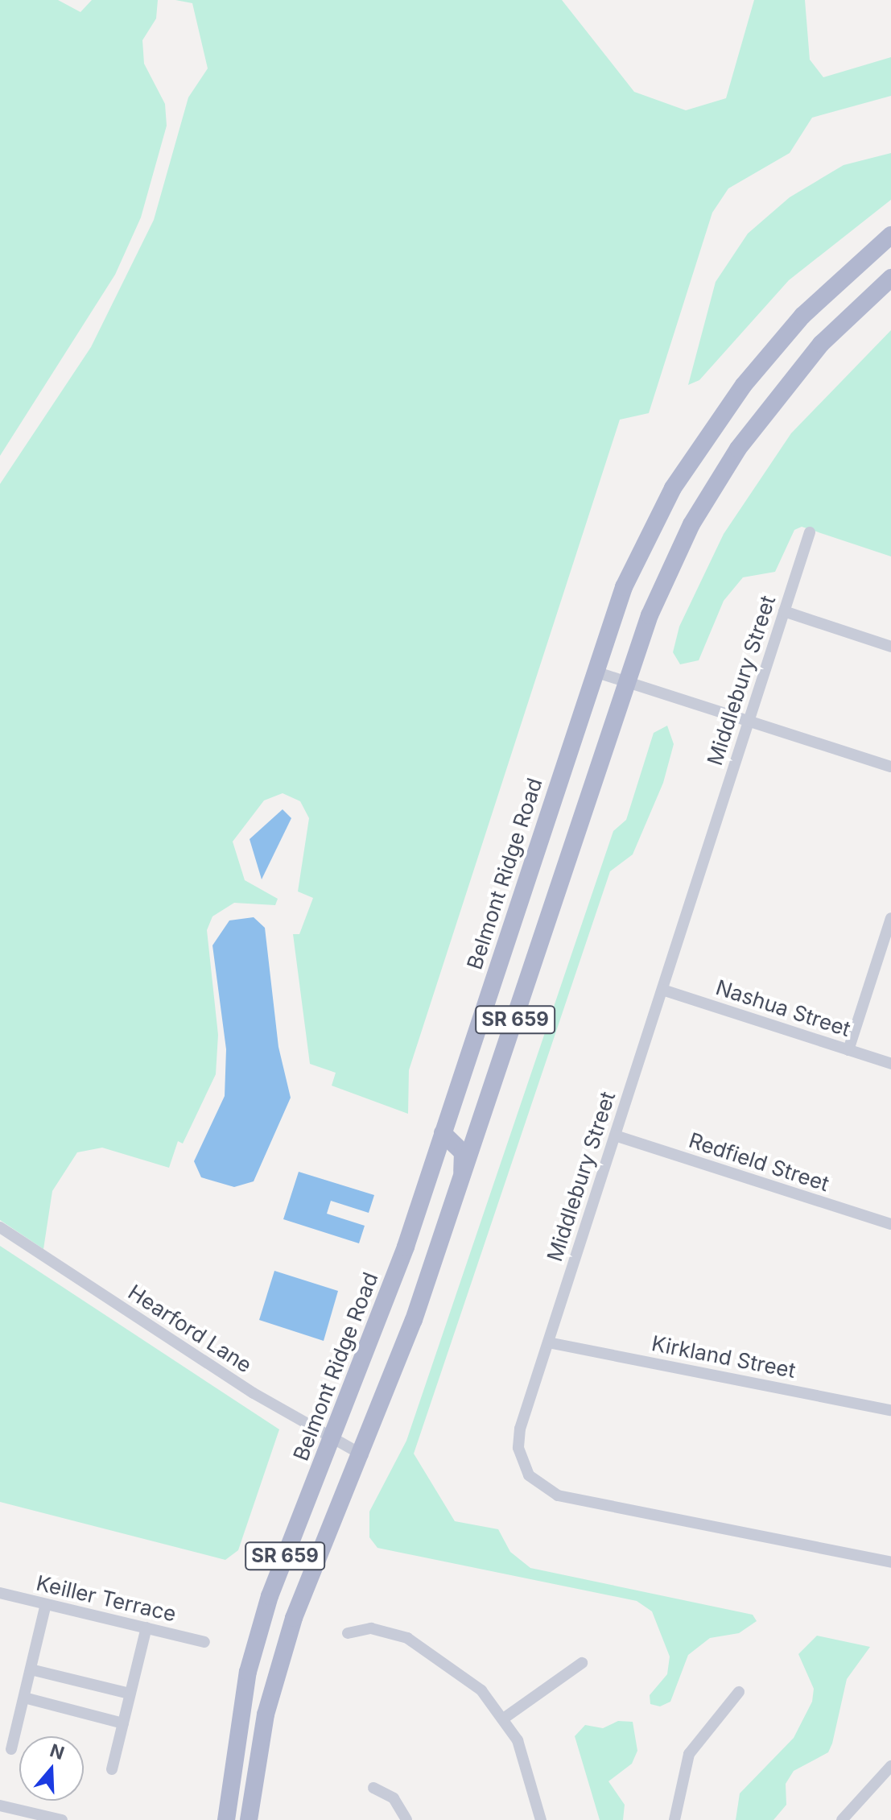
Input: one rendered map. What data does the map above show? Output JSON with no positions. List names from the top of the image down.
{
  "streets": {
    "main road": ["Belmont Ridge Road", "SR 659"],
    "street": [
      "Middlebury Street",
      "Nashua Street",
      "Redfield Street",
      "Hearford Lane",
      "Kirkland Street",
      "Keiller Terrace"
    ]
  },
  "crossings": [
    ["Middlebury Street", "Nashua Street"],
    ["Middlebury Street", "Redfield Street"],
    ["Middlebury Street", "Kirkland Street"],
    ["Belmont Ridge Road", "Hearford Lane"],
    ["SR 659", "Hearford Lane"]
  ],
  "north": "top"
}
